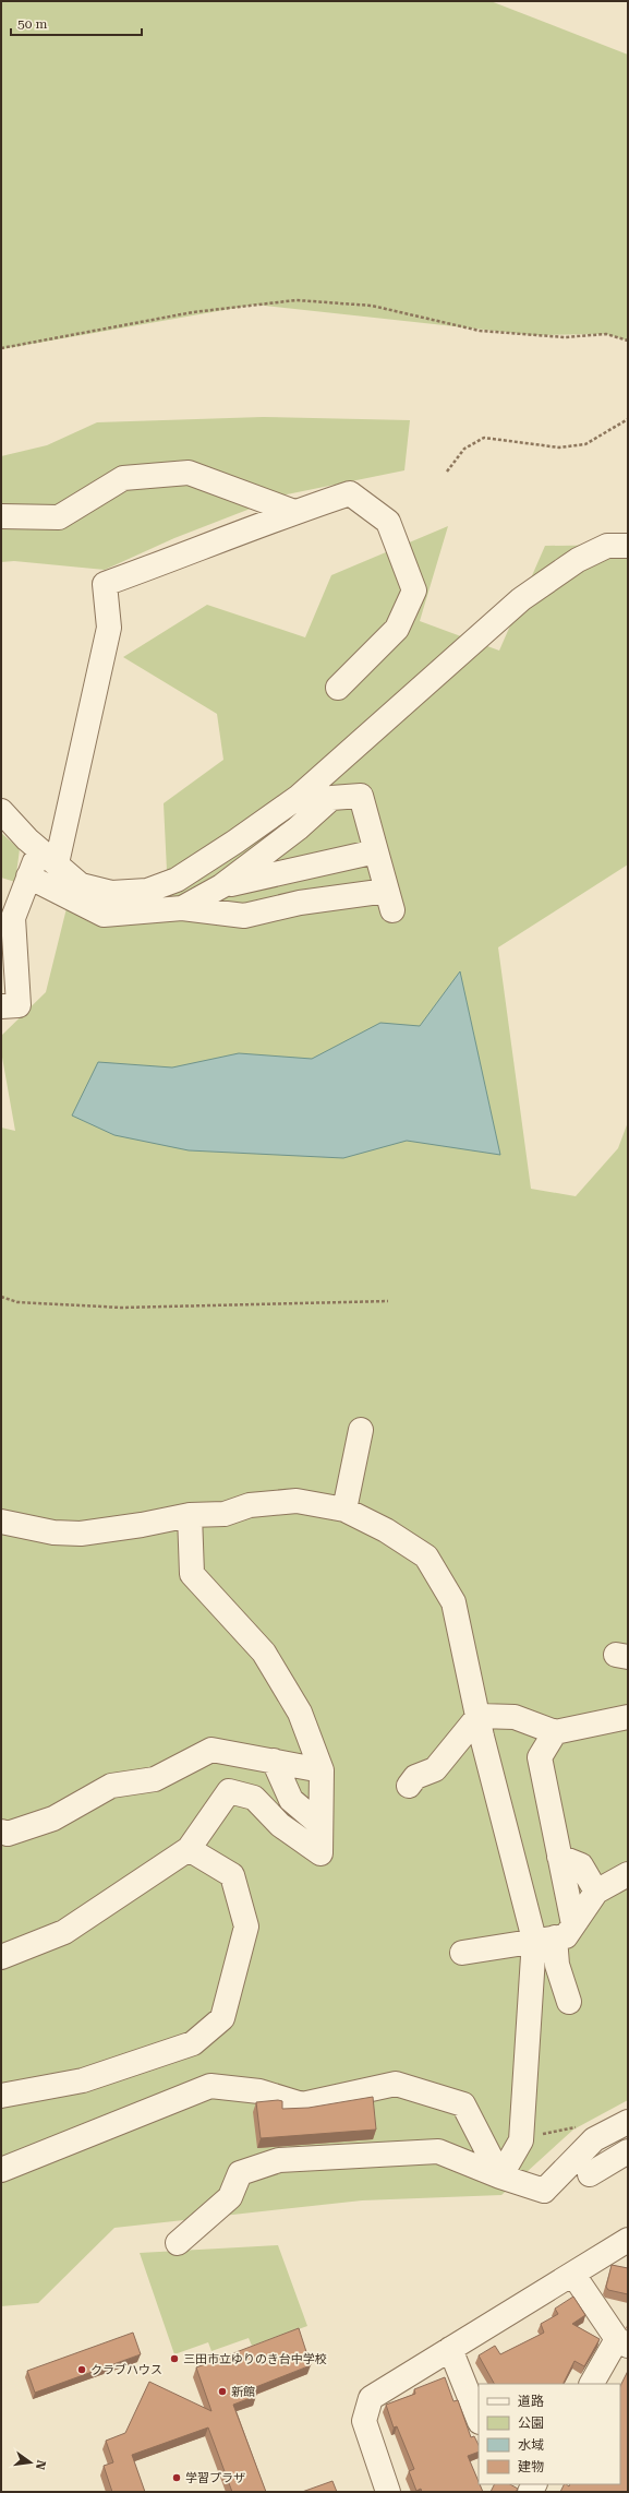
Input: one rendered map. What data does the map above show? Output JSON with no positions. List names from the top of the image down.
{
  "places": [
    "三田市立ゆりのき台中学校",
    "クラブハウス",
    "新館",
    "学習プラザ"
  ],
  "legend": [
    "道路",
    "公園",
    "水域",
    "建物"
  ],
  "scale_bar": "50 m",
  "north": "right"
}
